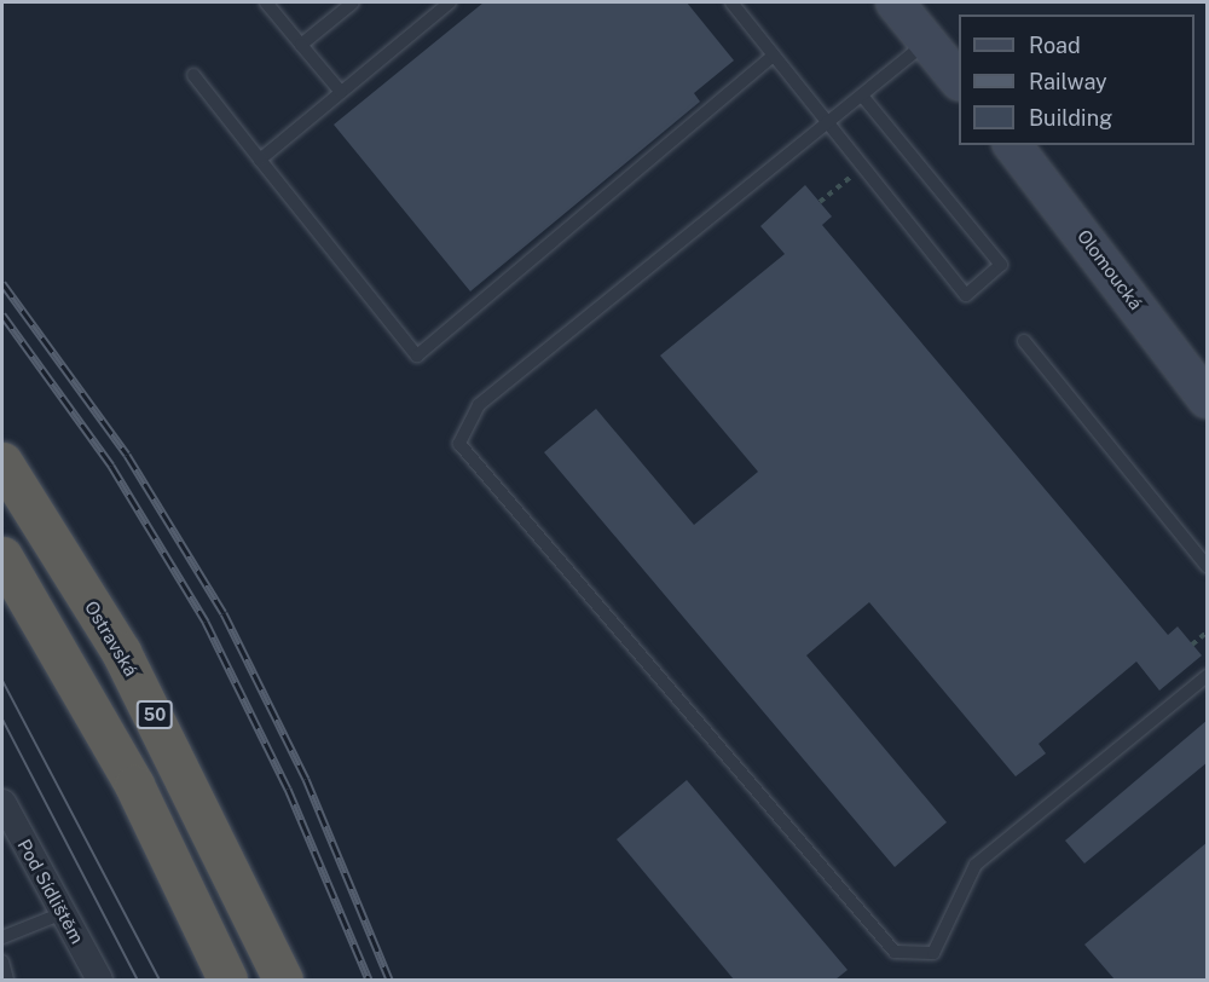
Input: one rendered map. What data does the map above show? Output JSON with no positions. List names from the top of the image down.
{
  "streets": {
    "highway": ["Ostravská", "50"],
    "main road": ["Olomoucká"],
    "street": ["Pod Sídlištěm"]
  },
  "legend": ["Road", "Railway", "Building"]
}
